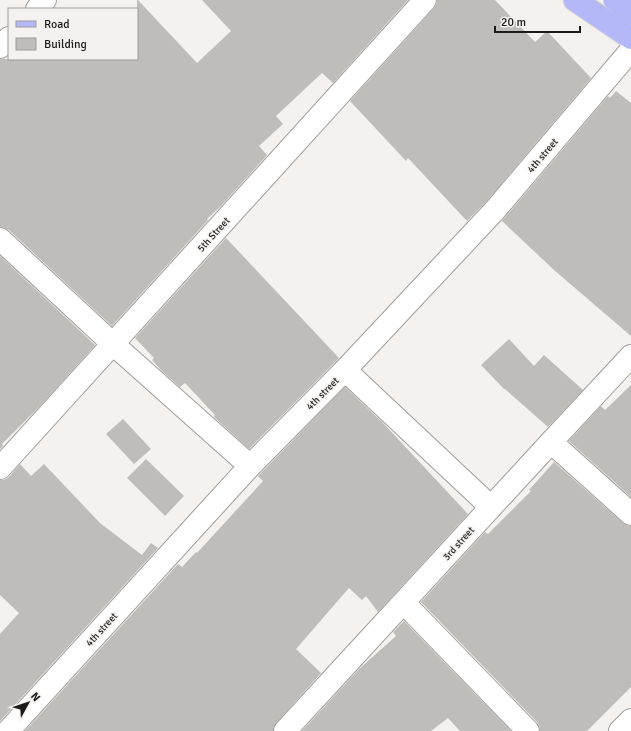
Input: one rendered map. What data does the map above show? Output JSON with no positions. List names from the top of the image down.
{
  "streets": {
    "street": ["4th street", "5th Street", "3rd street"]
  },
  "legend": ["Road", "Building"],
  "scale_bar": "20 m",
  "north": "top right"
}
